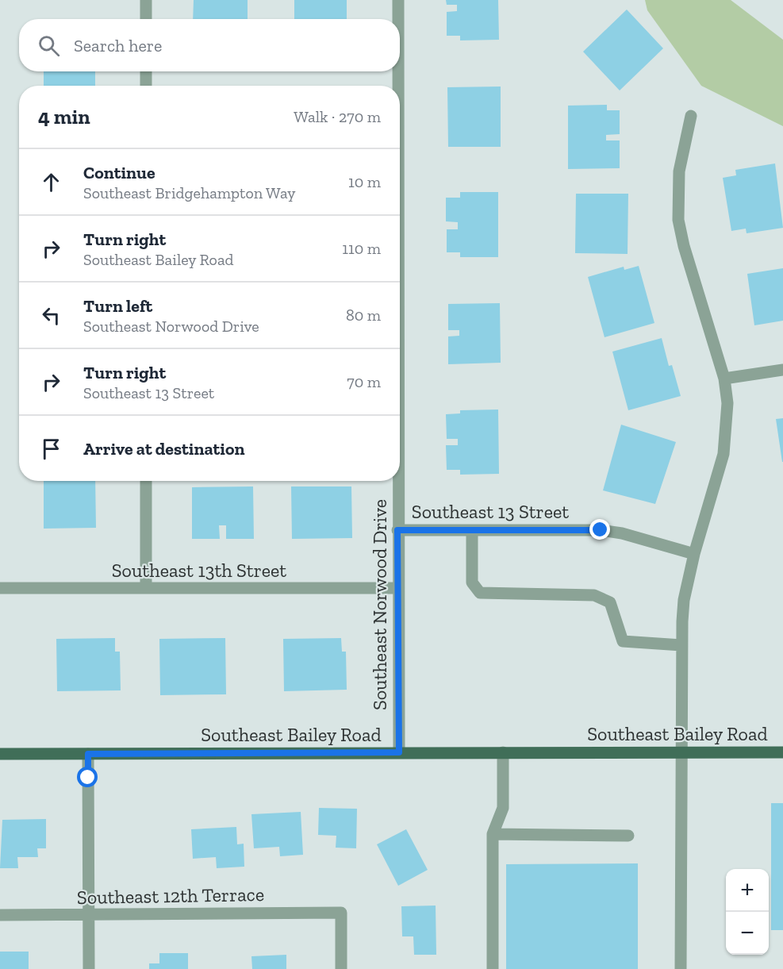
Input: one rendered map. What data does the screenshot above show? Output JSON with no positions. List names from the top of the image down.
{
  "streets": {
    "main road": ["Southeast Bailey Road"],
    "street": [
      "Southeast 13 Street",
      "Southeast 13th Street",
      "Southeast Norwood Drive",
      "Southeast 12th Terrace"
    ]
  },
  "crossings": [
    ["Southeast 13 Street", "Southeast Norwood Drive"],
    ["Southeast 13th Street", "Southeast Norwood Drive"],
    ["Southeast Norwood Drive", "Southeast Bailey Road"]
  ],
  "page": {
    "search": "Search here",
    "heading": ["4 min", "Walk · 270 m"],
    "list": [
      ["Continue", "Southeast Bridgehampton Way", "10 m"],
      ["Turn right", "Southeast Bailey Road", "110 m"],
      ["Turn left", "Southeast Norwood Drive", "80 m"],
      ["Turn right", "Southeast 13 Street", "70 m"],
      "Arrive at destination"
    ],
    "map_buttons": ["+", "−"]
  }
}
